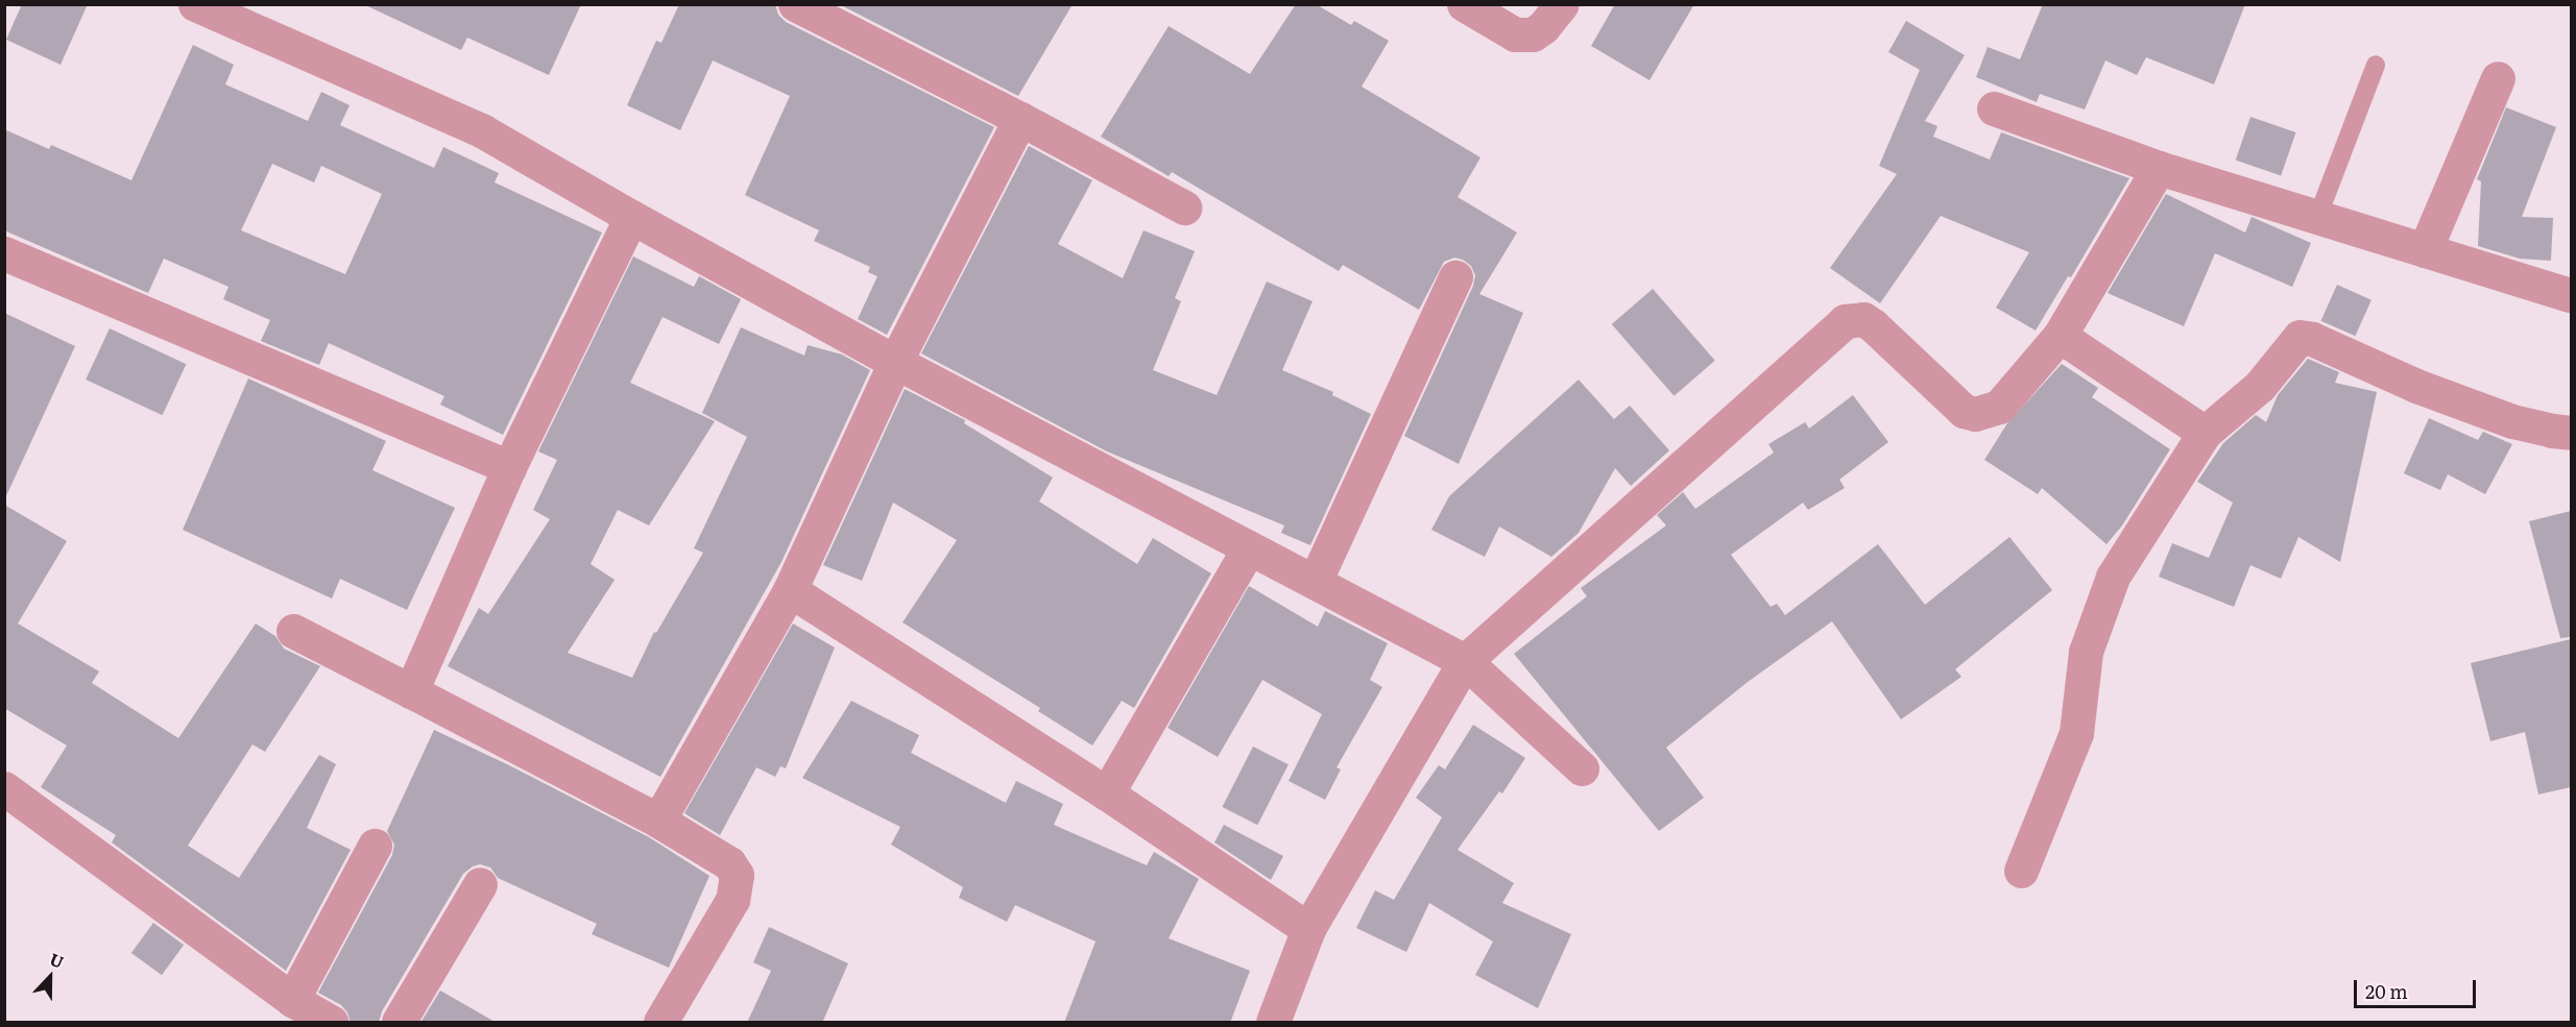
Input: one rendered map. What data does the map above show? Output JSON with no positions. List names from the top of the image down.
{
  "scale_bar": "20 m",
  "north": "top"
}
